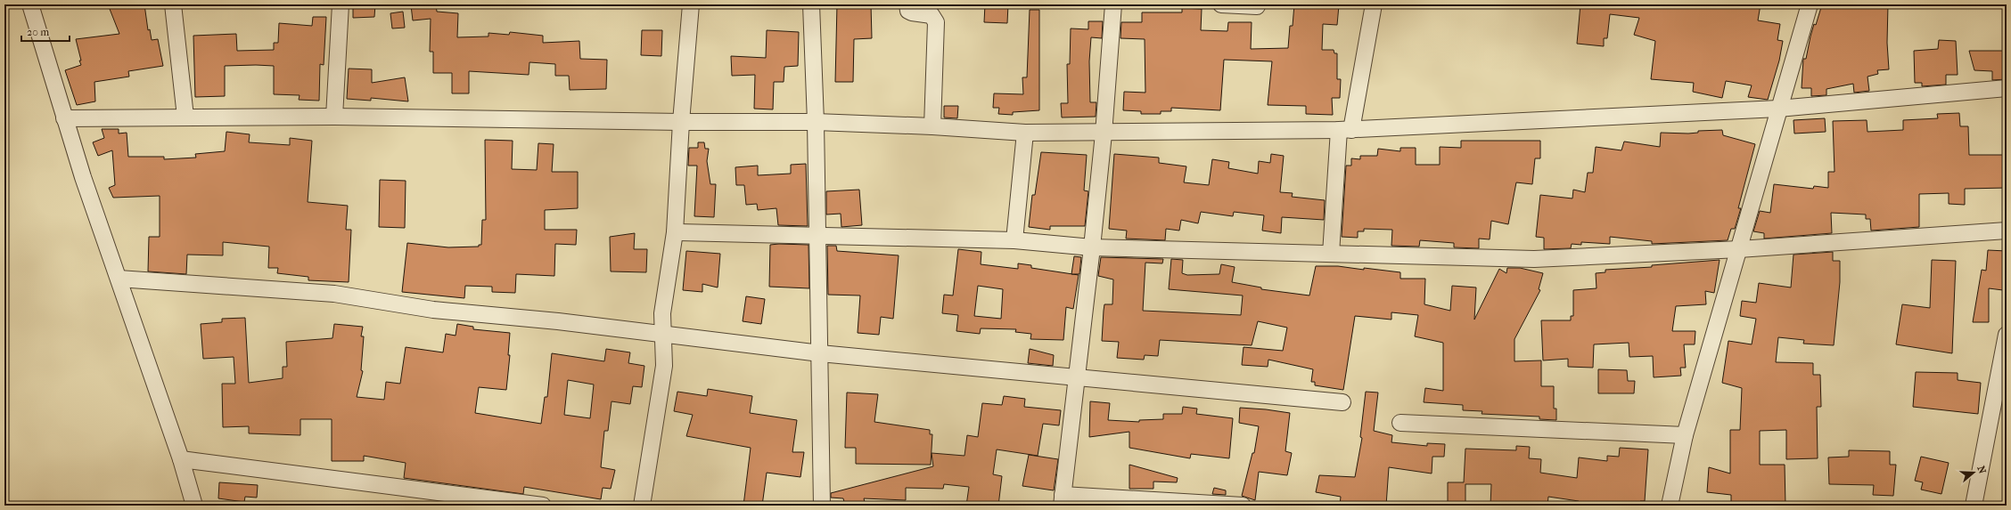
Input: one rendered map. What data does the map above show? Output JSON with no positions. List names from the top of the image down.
{
  "scale_bar": "20 m",
  "north": "right"
}
